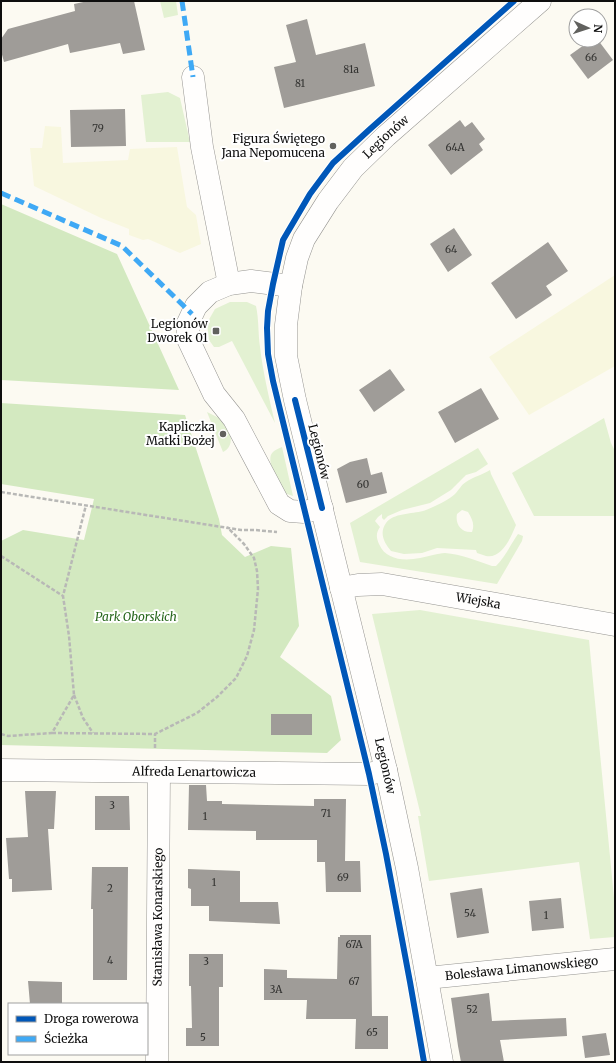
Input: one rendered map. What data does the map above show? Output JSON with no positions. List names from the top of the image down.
{
  "streets": {
    "street": [
      "Legionów",
      "Wiejska",
      "Alfreda Lenartowicza",
      "Stanisława Konarskiego",
      "Bolesława Limanowskiego"
    ]
  },
  "crossings": [
    ["Legionów", "Wiejska"],
    ["Legionów", "Alfreda Lenartowicza"],
    ["Legionów", "Bolesława Limanowskiego"],
    ["Alfreda Lenartowicza", "Stanisława Konarskiego"]
  ],
  "parks": ["Park Oborskich"],
  "places": {
    "other": ["Figura Świętego Jana Nepomucena", "Kapliczka Matki Bożej"],
    "transit": ["Legionów Dworek 01"]
  },
  "house_numbers": [
    "66",
    "81a",
    "81",
    "79",
    "64A",
    "64",
    "60",
    "3",
    "71",
    "1",
    "69",
    "1",
    "2",
    "54",
    "1",
    "67A",
    "4",
    "3",
    "67",
    "3A",
    "52",
    "65",
    "5"
  ],
  "legend": ["Droga rowerowa", "Ścieżka"],
  "north": "right"
}
